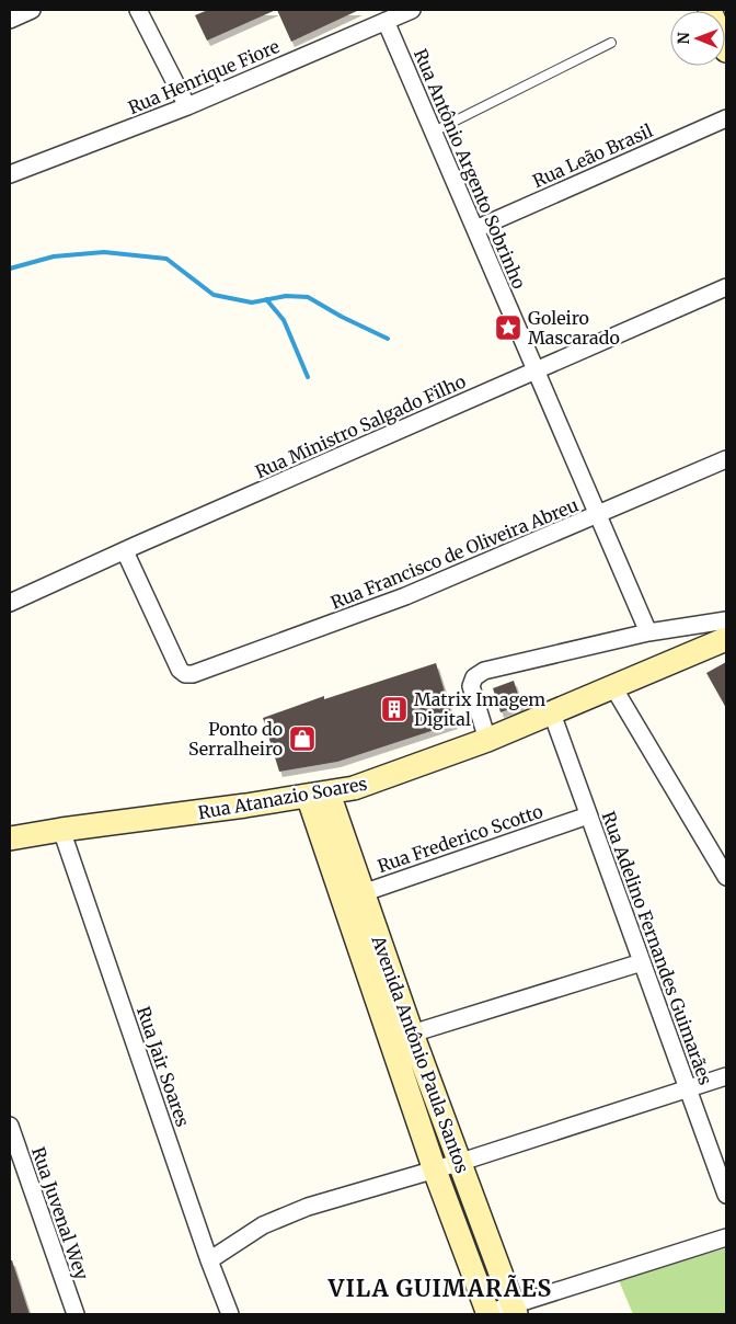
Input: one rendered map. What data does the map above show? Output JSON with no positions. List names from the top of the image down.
{
  "streets": {
    "street": [
      "Rua Henrique Fiore",
      "Rua Leão Brasil",
      "Rua Antônio Argento Sobrinho",
      "Rua Ministro Salgado Filho",
      "Rua Francisco de Oliveira Abreu",
      "Rua Atanazio Soares",
      "Rua Frederico Scotto",
      "Rua Adelino Fernandes Guimarães",
      "Avenida Antônio Paula Santos",
      "Rua Jair Soares",
      "Rua Juvenal Wey"
    ]
  },
  "crossings": [
    ["Rua Henrique Fiore", "Rua Antônio Argento Sobrinho"],
    ["Rua Leão Brasil", "Rua Antônio Argento Sobrinho"],
    ["Rua Antônio Argento Sobrinho", "Rua Ministro Salgado Filho"],
    ["Rua Antônio Argento Sobrinho", "Rua Francisco de Oliveira Abreu"],
    ["Rua Ministro Salgado Filho", "Rua Francisco de Oliveira Abreu"],
    ["Rua Atanazio Soares", "Rua Adelino Fernandes Guimarães"],
    ["Rua Atanazio Soares", "Avenida Antônio Paula Santos"],
    ["Rua Atanazio Soares", "Rua Jair Soares"],
    ["Rua Frederico Scotto", "Rua Adelino Fernandes Guimarães"],
    ["Rua Frederico Scotto", "Avenida Antônio Paula Santos"]
  ],
  "districts": ["VILA GUIMARÃES"],
  "places": {
    "place": ["Goleiro Mascarado"],
    "building": ["Matrix Imagem Digital"],
    "shop": ["Ponto do Serralheiro"]
  },
  "north": "left"
}
